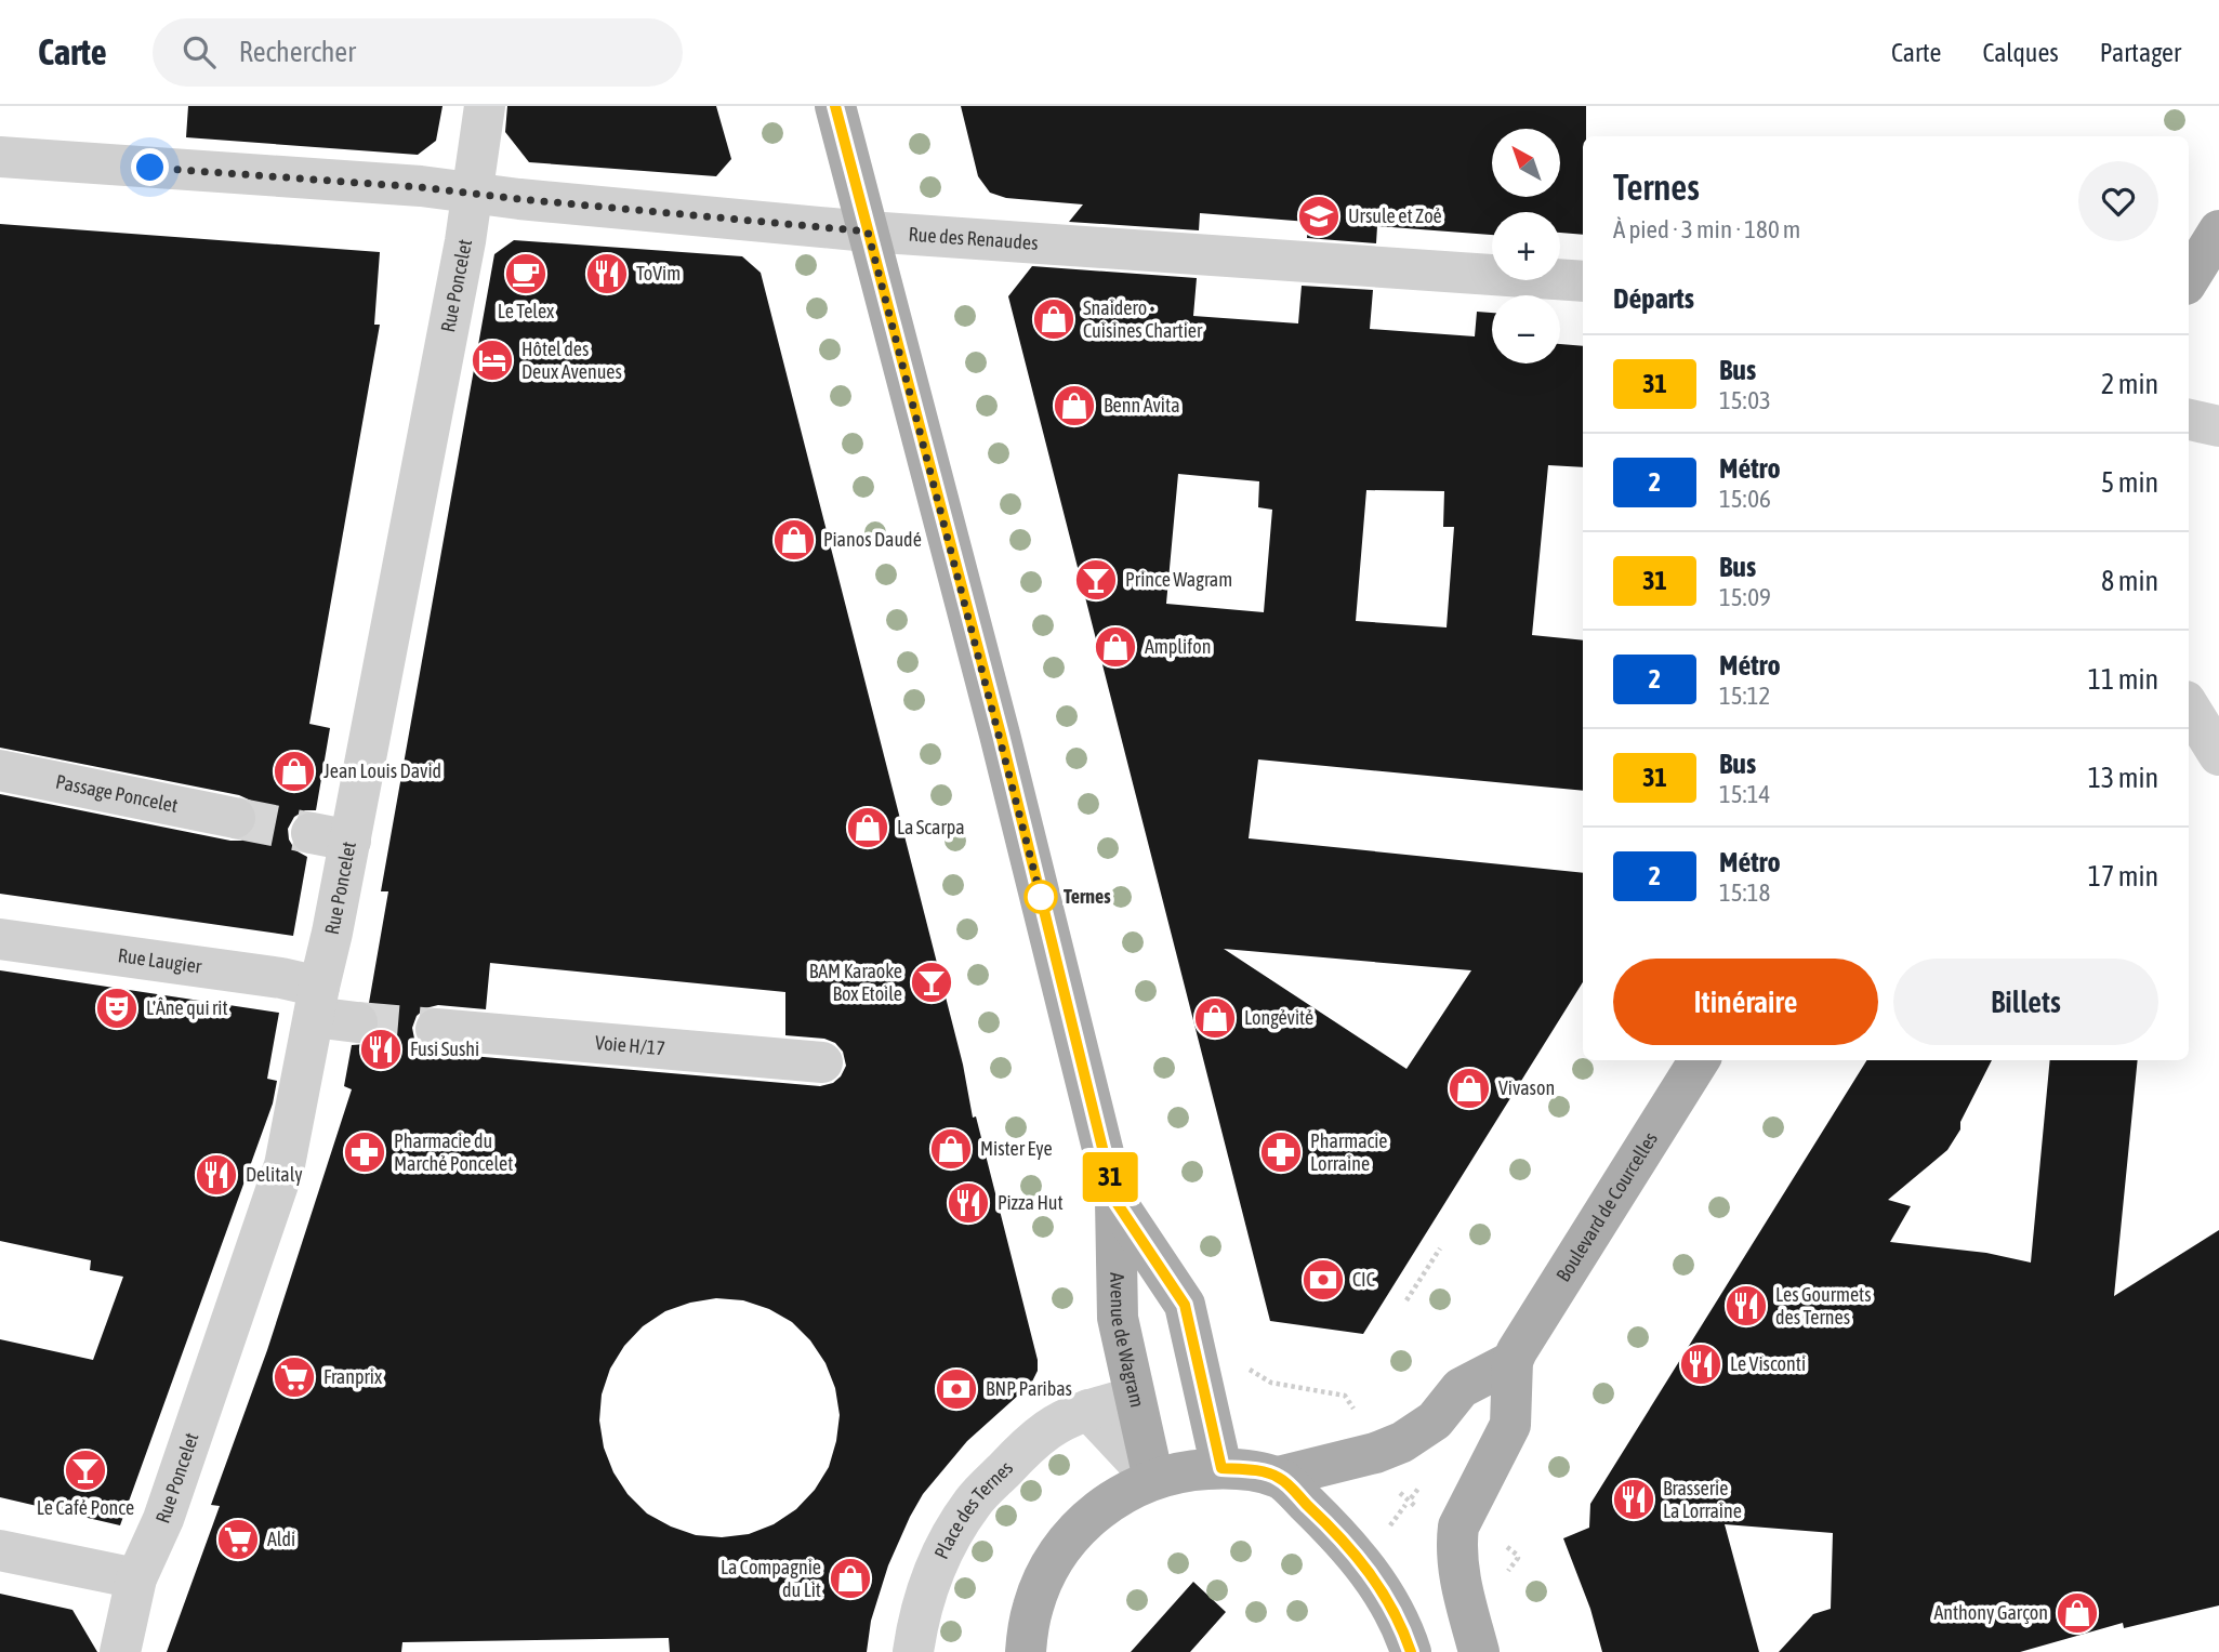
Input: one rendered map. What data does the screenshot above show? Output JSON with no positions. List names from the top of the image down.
{
  "streets": {
    "main road": ["Boulevard de Courcelles", "Avenue de Wagram"],
    "street": [
      "Rue des Renaudes",
      "Rue Poncelet",
      "Passage Poncelet",
      "Rue Laugier",
      "Voie H/17",
      "Place des Ternes"
    ]
  },
  "crossings": [
    ["Rue des Renaudes", "Rue Poncelet"],
    ["Rue des Renaudes", "Avenue de Wagram"],
    ["Rue Poncelet", "Rue Laugier"],
    ["Avenue de Wagram", "Place des Ternes"]
  ],
  "places": {
    "school or university": ["Ursule et Zoé"],
    "cafe": ["Le Telex"],
    "restaurant": [
      "ToVim",
      "Fusi Sushi",
      "Delitaly",
      "Pizza Hut",
      "Les Gourmets des Ternes",
      "Le Visconti",
      "Brasserie La Lorraine"
    ],
    "shop": [
      "Snaidero - Cuisines Chartier",
      "Benn Avita",
      "Pianos Daudé",
      "Amplifon",
      "Jean Louis David",
      "La Scarpa",
      "Longévité",
      "Vivason",
      "Mister Eye",
      "La Compagnie du Lit",
      "Anthony Garçon"
    ],
    "hotel": ["Hôtel des Deux Avenues"],
    "bar": ["Prince Wagram", "BAM Karaoke Box Etoile", "Le Café Ponce"],
    "other": ["Ternes"],
    "theatre": ["L'Âne qui rit"],
    "pharmacy": ["Pharmacie du Marché Poncelet", "Pharmacie Lorraine"],
    "bank": ["CIC", "BNP Paribas"],
    "supermarket": ["Franprix", "Aldi"]
  },
  "lines": ["bus line 31"],
  "north": "top left",
  "page": {
    "header": "Carte",
    "search": "Rechercher",
    "nav": ["Carte", "Calques", "Partager"],
    "on_map": "31",
    "map_buttons": ["+", "−"],
    "heading": [
      ["Ternes", "À pied · 3 min · 180 m"],
      "Départs"
    ],
    "list": [
      {
        "mark": "31",
        "name": "Bus",
        "note": "15:03",
        "value": "2 min"
      },
      {
        "mark": "2",
        "name": "Métro",
        "note": "15:06",
        "value": "5 min"
      },
      {
        "mark": "31",
        "name": "Bus",
        "note": "15:09",
        "value": "8 min"
      },
      {
        "mark": "2",
        "name": "Métro",
        "note": "15:12",
        "value": "11 min"
      },
      {
        "mark": "31",
        "name": "Bus",
        "note": "15:14",
        "value": "13 min"
      },
      {
        "mark": "2",
        "name": "Métro",
        "note": "15:18",
        "value": "17 min"
      }
    ],
    "buttons": ["Itinéraire", "Billets"]
  }
}
